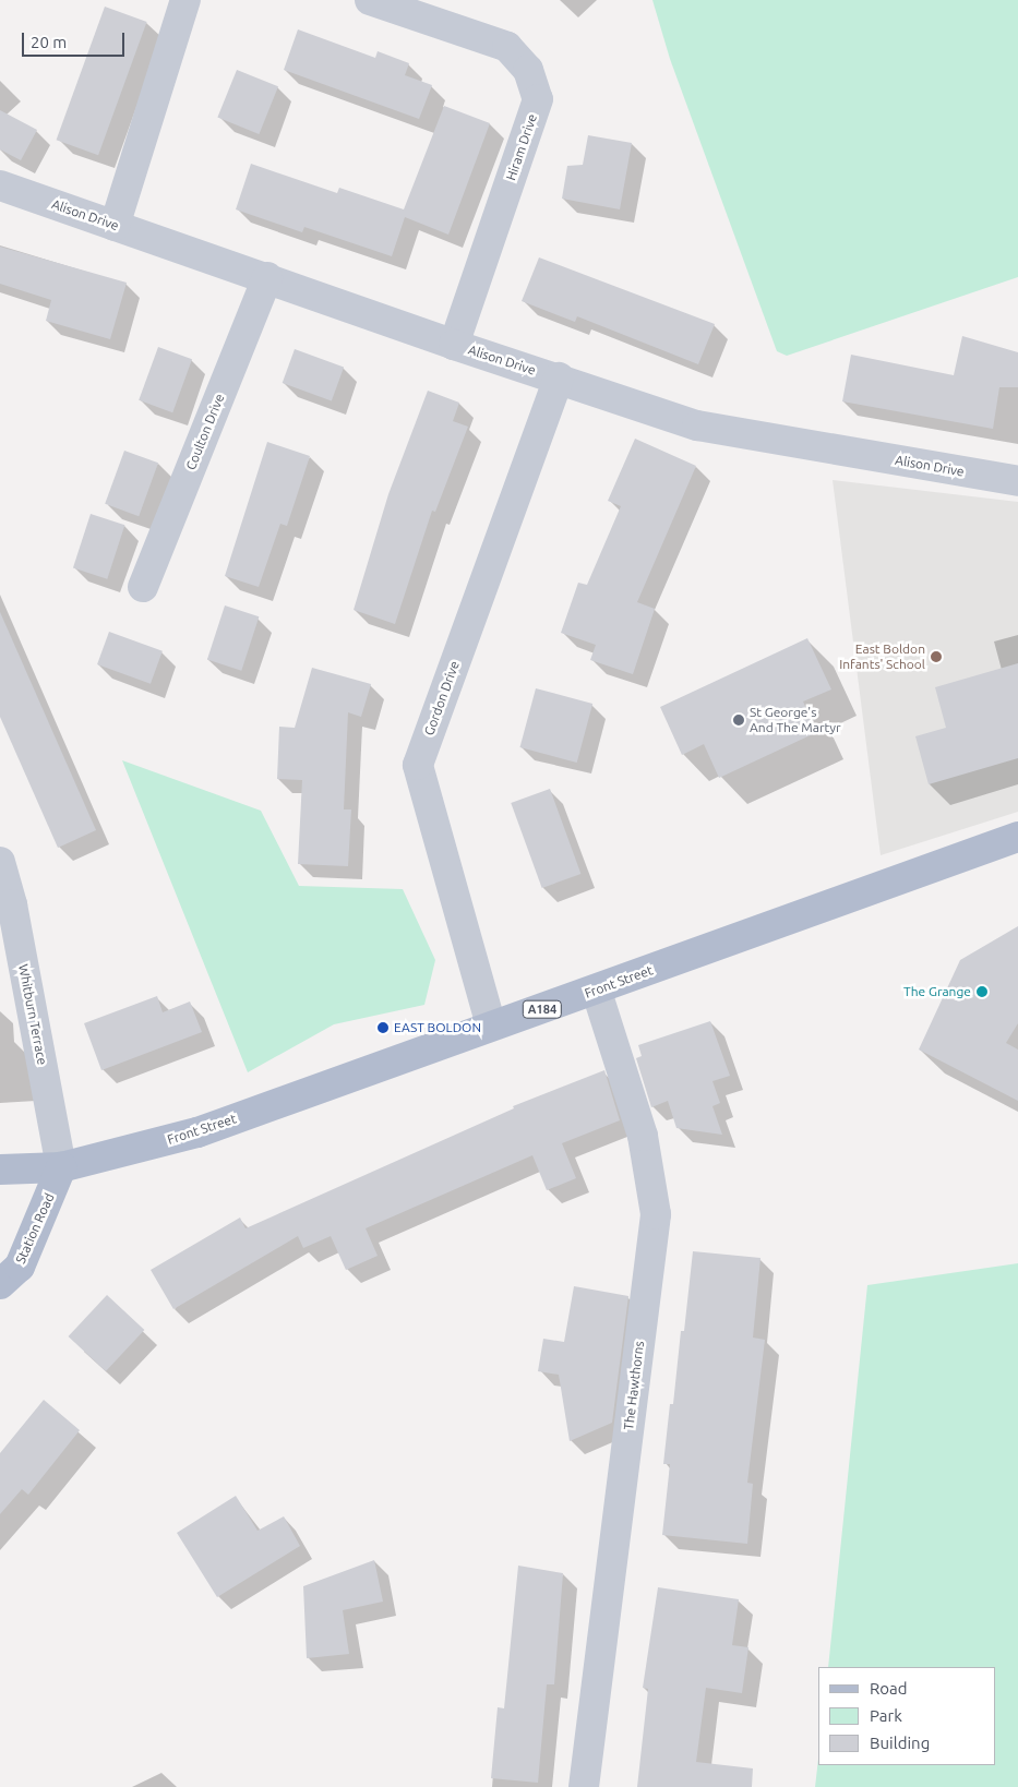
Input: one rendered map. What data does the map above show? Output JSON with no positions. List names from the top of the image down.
{
  "streets": {
    "main road": ["Front Street", "A184", "Station Road"],
    "street": [
      "Hiram Drive",
      "Alison Drive",
      "Coulton Drive",
      "Gordon Drive",
      "Whitburn Terrace",
      "The Hawthorns"
    ]
  },
  "crossings": [
    ["Hiram Drive", "Alison Drive"],
    ["Alison Drive", "Coulton Drive"],
    ["Alison Drive", "Gordon Drive"],
    ["Gordon Drive", "Front Street"],
    ["Front Street", "A184"],
    ["Front Street", "Whitburn Terrace"],
    ["Front Street", "Station Road"],
    ["Front Street", "The Hawthorns"],
    ["A184", "Whitburn Terrace"],
    ["A184", "Station Road"],
    ["Whitburn Terrace", "Station Road"]
  ],
  "places": [
    "East Boldon Infants' School",
    "St George's And The Martyr",
    "The Grange",
    "EAST BOLDON"
  ],
  "legend": ["Road", "Park", "Building"],
  "scale_bar": "20 m"
}
